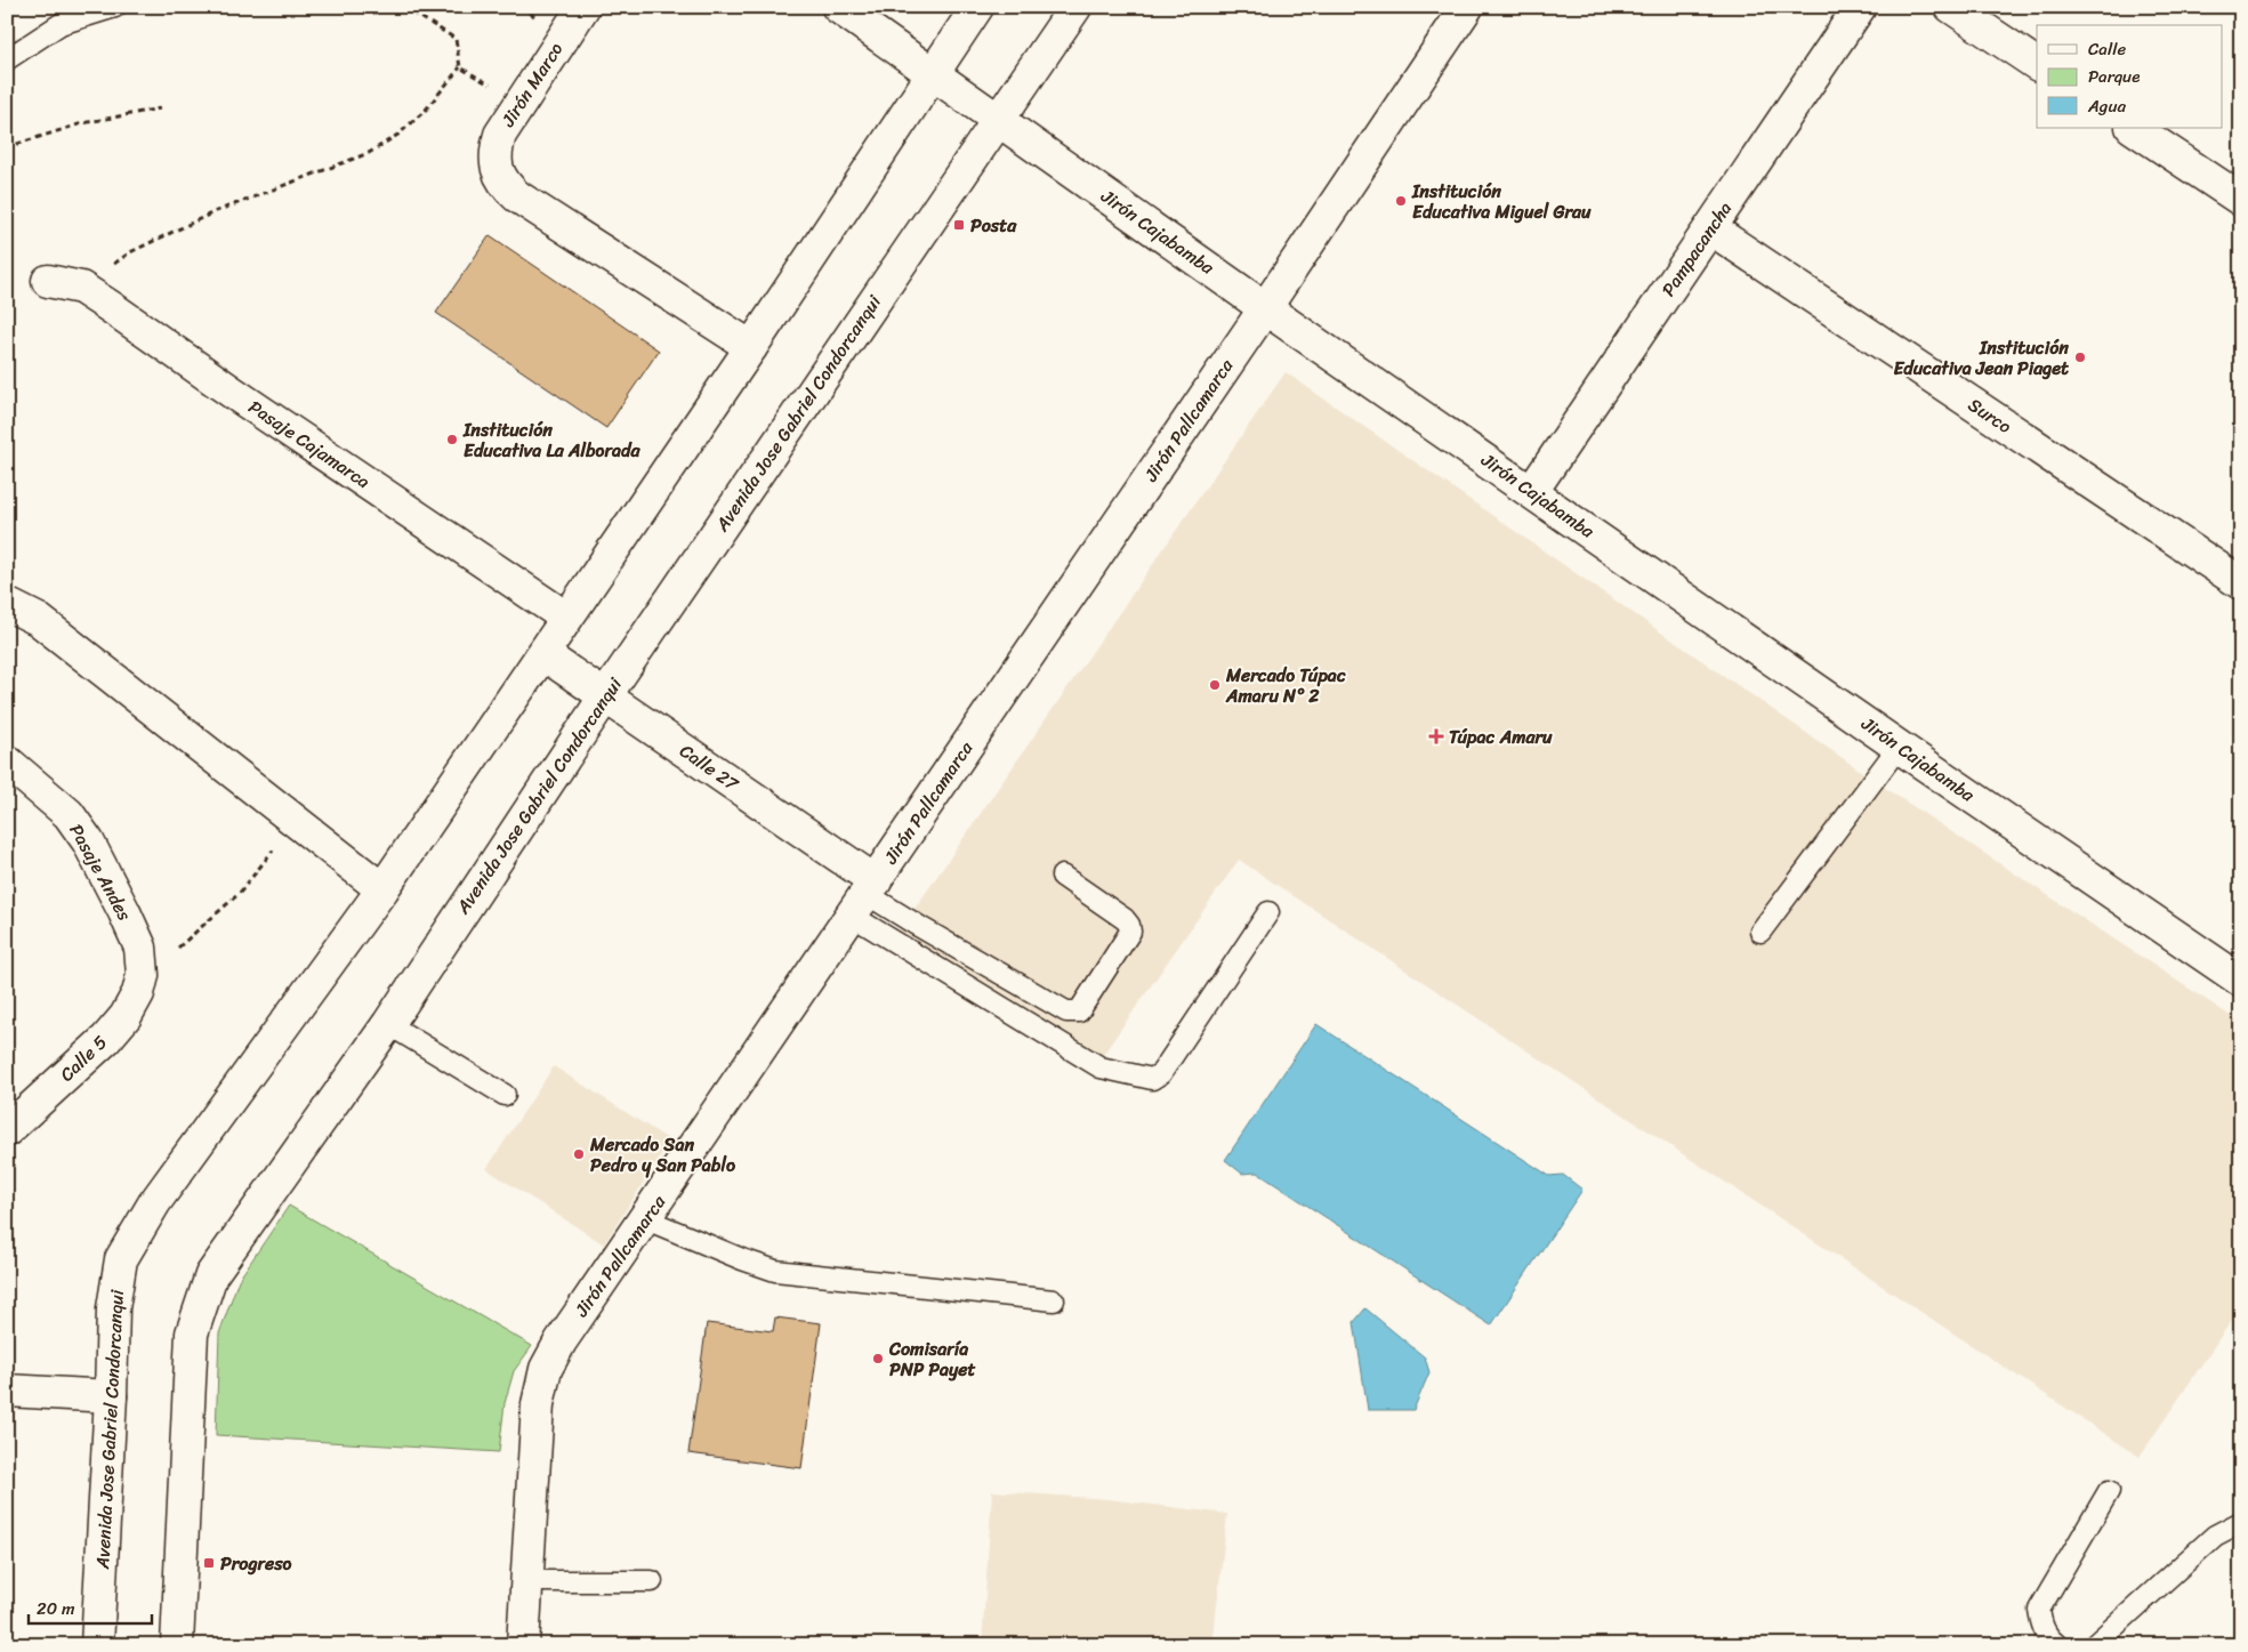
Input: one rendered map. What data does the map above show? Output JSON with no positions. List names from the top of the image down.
{
  "streets": {
    "street": [
      "Jirón Marco",
      "Jirón Cajabamba",
      "Pampacancha",
      "Avenida Jose Gabriel Condorcanqui",
      "Surco",
      "Jirón Pallcamarca",
      "Pasaje Cajamarca",
      "Calle 27",
      "Pasaje Andes",
      "Calle 5"
    ]
  },
  "crossings": [
    ["Jirón Marco", "Avenida Jose Gabriel Condorcanqui"],
    ["Jirón Cajabamba", "Pampacancha"],
    ["Jirón Cajabamba", "Avenida Jose Gabriel Condorcanqui"],
    ["Jirón Cajabamba", "Jirón Pallcamarca"],
    ["Pampacancha", "Surco"],
    ["Avenida Jose Gabriel Condorcanqui", "Pasaje Cajamarca"],
    ["Avenida Jose Gabriel Condorcanqui", "Calle 27"],
    ["Jirón Pallcamarca", "Calle 27"],
    ["Pasaje Andes", "Calle 5"]
  ],
  "places": {
    "other": [
      "Institución Educativa Miguel Grau",
      "Institución Educativa Jean Piaget",
      "Institución Educativa La Alborada",
      "Mercado Túpac Amaru N° 2",
      "Mercado San Pedro y San Pablo",
      "Comisaría PNP Payet"
    ],
    "transit": ["Posta", "Progreso"],
    "health": ["Túpac Amaru"]
  },
  "legend": ["Calle", "Parque", "Agua"],
  "scale_bar": "20 m"
}
